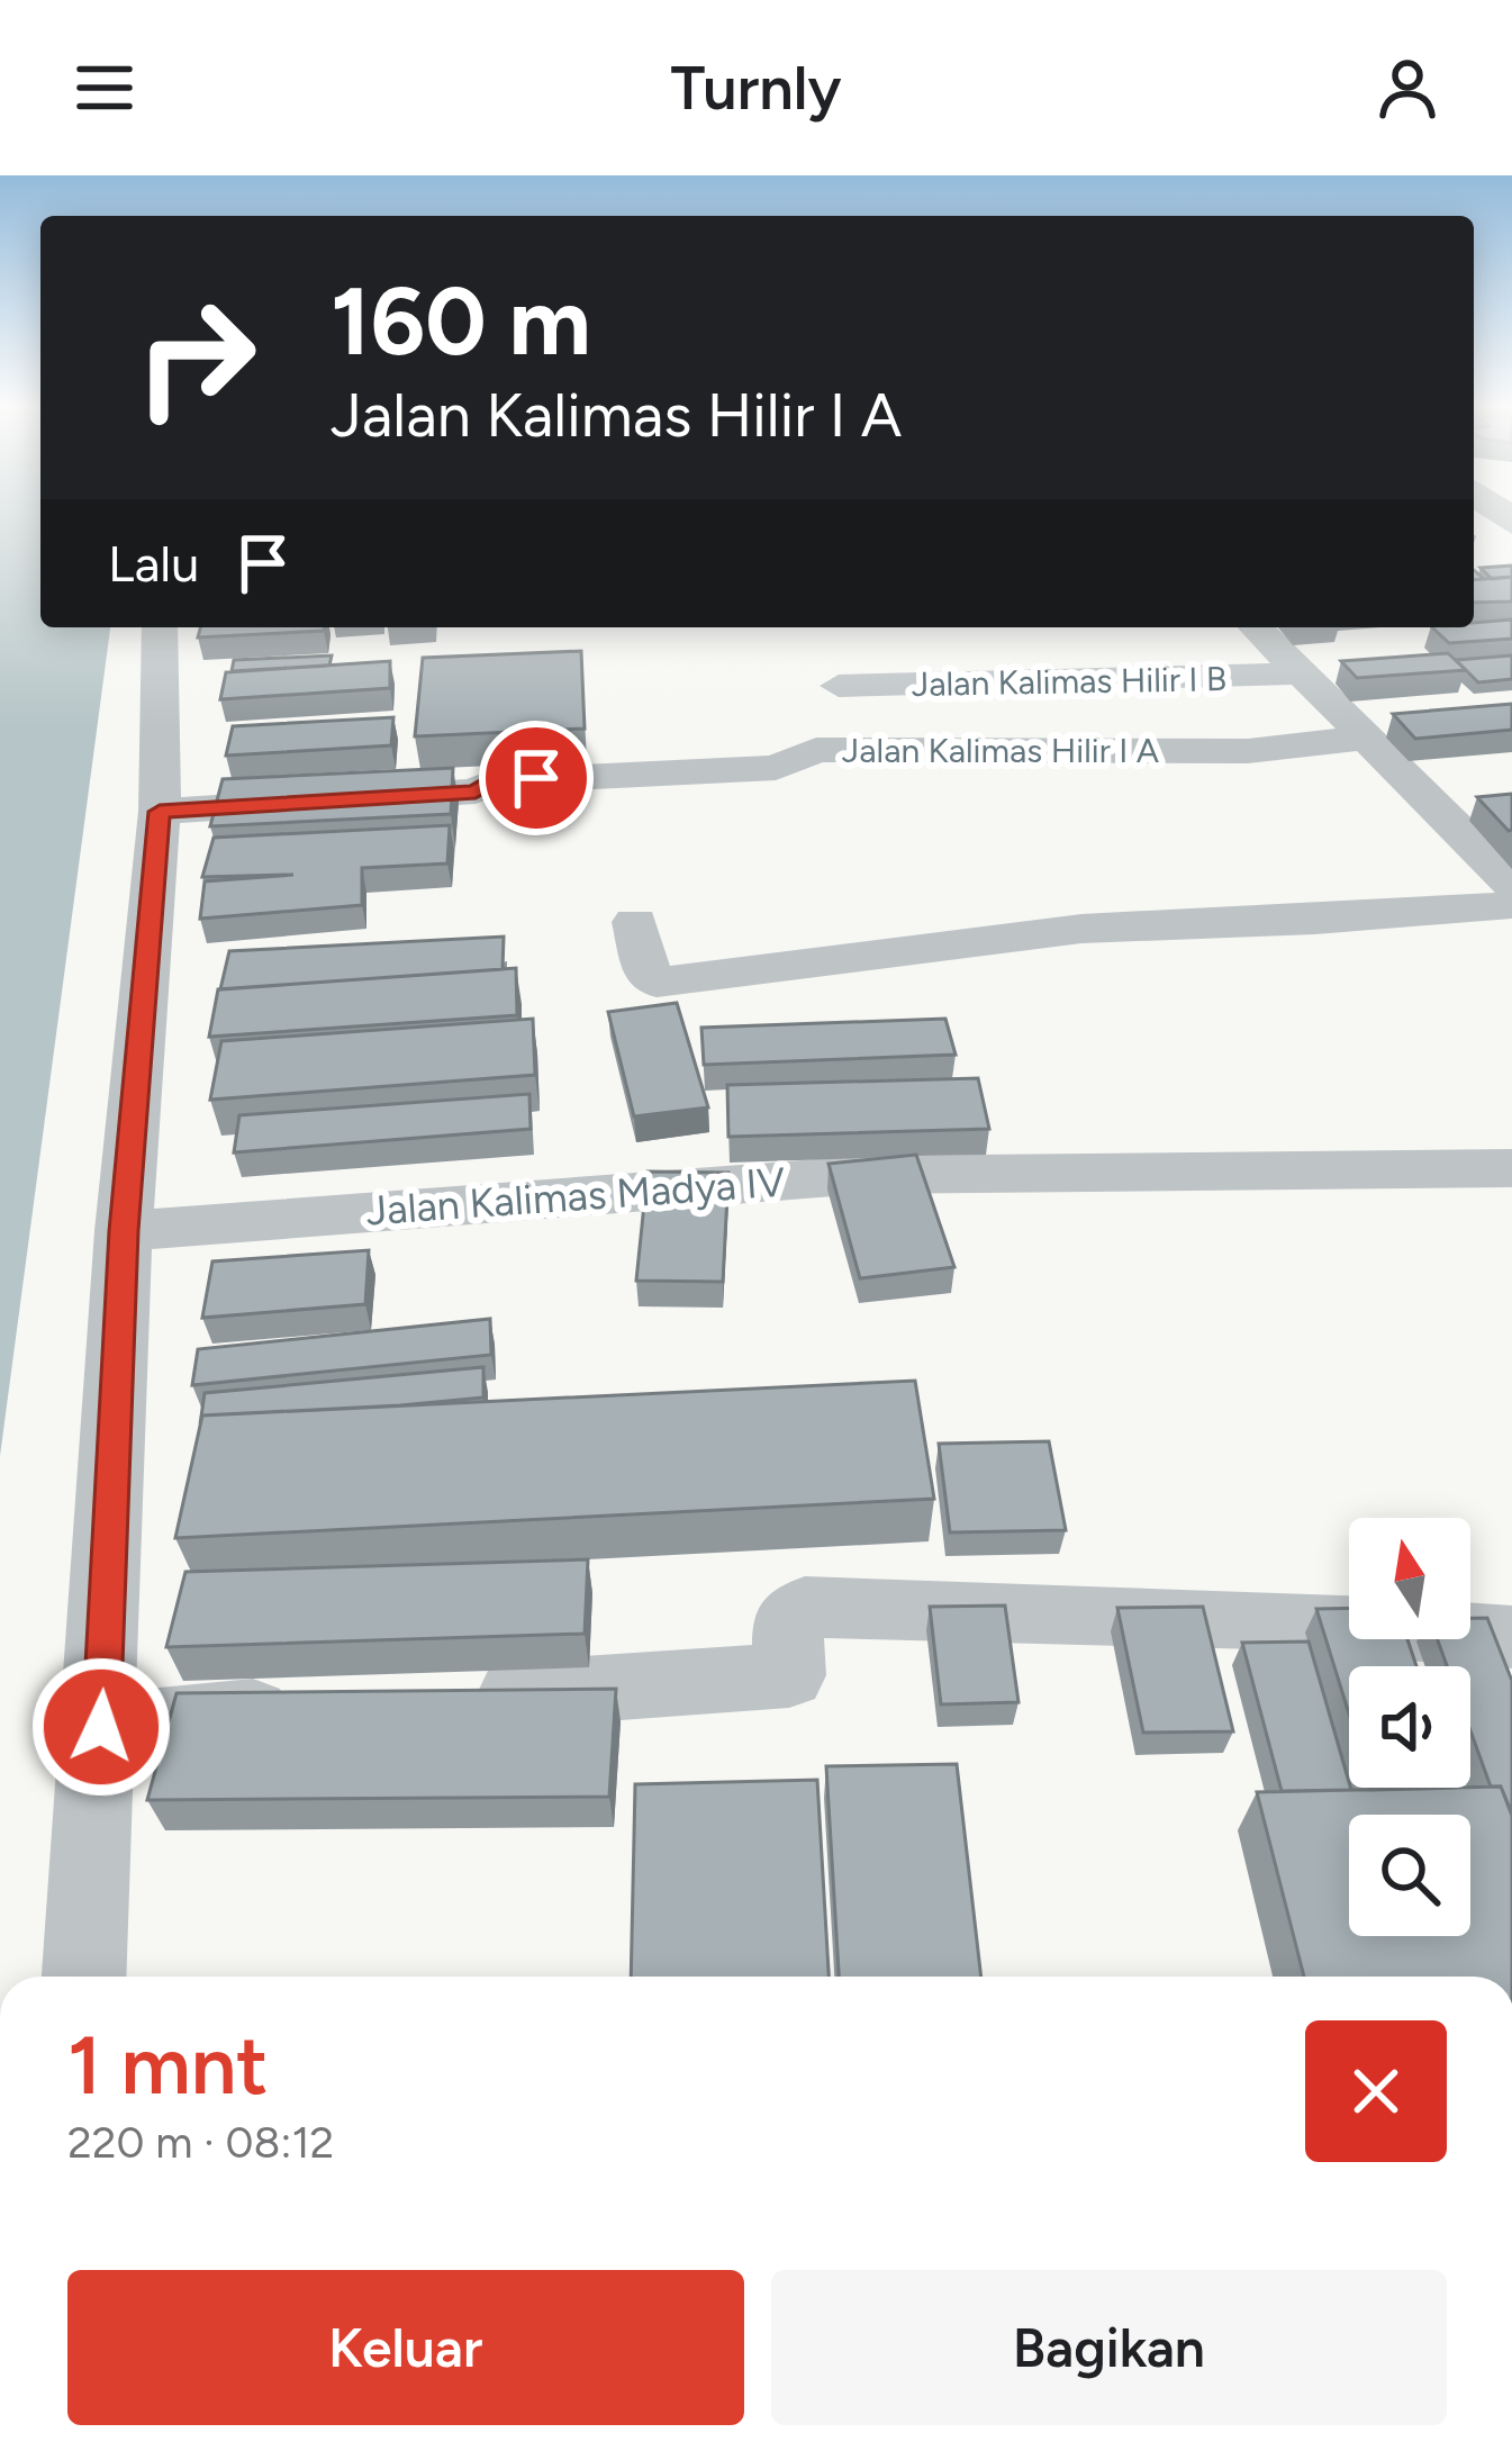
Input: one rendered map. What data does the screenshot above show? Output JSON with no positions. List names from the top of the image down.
{
  "streets": {
    "street": ["Jalan Kalimas Hilir I B", "Jalan Kalimas Hilir I A", "Jalan Kalimas Madya IV"]
  },
  "north": "top",
  "page": {
    "header": "Turnly",
    "turn": ["160 m", "Jalan Kalimas Hilir I A"],
    "then": "Lalu",
    "heading": ["1 mnt", "220 m · 08:12"],
    "buttons": ["Keluar", "Bagikan"]
  }
}
